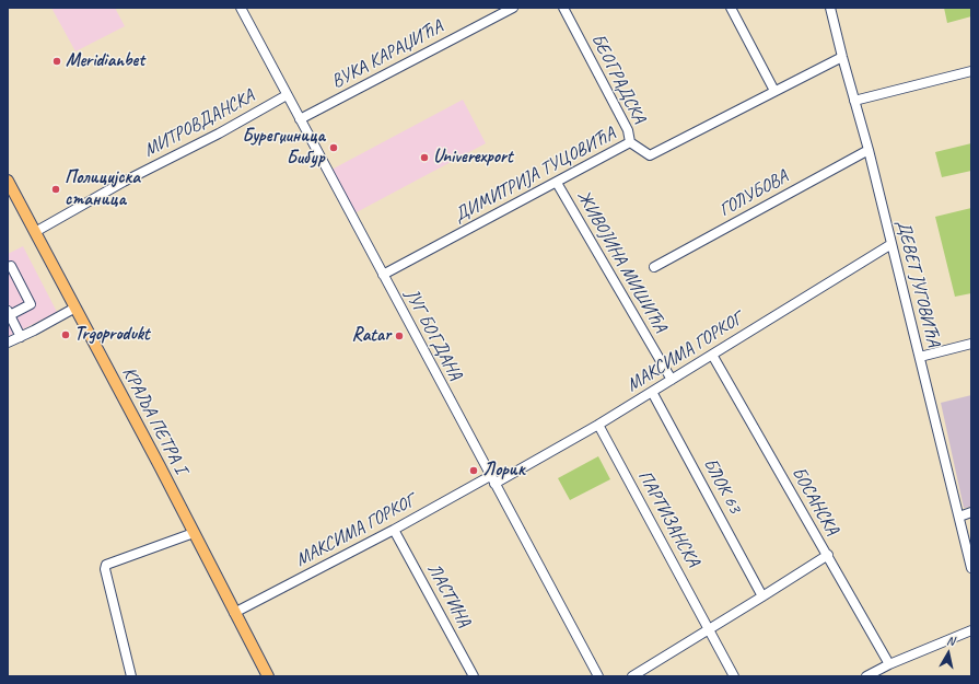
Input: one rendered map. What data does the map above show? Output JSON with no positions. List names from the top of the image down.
{
  "streets": {
    "main road": ["КРАЉА ПЕТРА I"],
    "street": [
      "ВУКА КАРАЏИЋА",
      "БЕОГРАДСКА",
      "МИТРОВДАНСКА",
      "ДИМИТРИЈА ТУЦОВИЋА",
      "ГОЛУБОВА",
      "ЖИВОЈИНА МИШИЋА",
      "ДЕВЕТ ЈУГОВИЋА",
      "ЈУГ БОГДАНА",
      "МАКСИМА ГОРКОГ",
      "БЛОК 63",
      "БОСАНСКА",
      "ПАРТИЗАНСКА",
      "ЛАСТИНА"
    ]
  },
  "crossings": [
    ["ВУКА КАРАЏИЋА", "ЈУГ БОГДАНА"],
    ["БЕОГРАДСКА", "ДИМИТРИЈА ТУЦОВИЋА"],
    ["МИТРОВДАНСКА", "ЈУГ БОГДАНА"],
    ["МИТРОВДАНСКА", "КРАЉА ПЕТРА I"],
    ["ДИМИТРИЈА ТУЦОВИЋА", "ЖИВОЈИНА МИШИЋА"],
    ["ДИМИТРИЈА ТУЦОВИЋА", "ДЕВЕТ ЈУГОВИЋА"],
    ["ДИМИТРИЈА ТУЦОВИЋА", "ЈУГ БОГДАНА"],
    ["ГОЛУБОВА", "ДЕВЕТ ЈУГОВИЋА"],
    ["ЖИВОЈИНА МИШИЋА", "МАКСИМА ГОРКОГ"],
    ["ДЕВЕТ ЈУГОВИЋА", "МАКСИМА ГОРКОГ"],
    ["ЈУГ БОГДАНА", "МАКСИМА ГОРКОГ"],
    ["МАКСИМА ГОРКОГ", "КРАЉА ПЕТРА I"],
    ["МАКСИМА ГОРКОГ", "БЛОК 63"],
    ["МАКСИМА ГОРКОГ", "БОСАНСКА"],
    ["МАКСИМА ГОРКОГ", "ПАРТИЗАНСКА"],
    ["МАКСИМА ГОРКОГ", "ЛАСТИНА"]
  ],
  "places": [
    "Meridianbet",
    "Бурегџиница Бибур",
    "Univerexport",
    "Полицијска станица",
    "Trgoprodukt",
    "Ratar",
    "Лорик"
  ],
  "north": "top"
}
